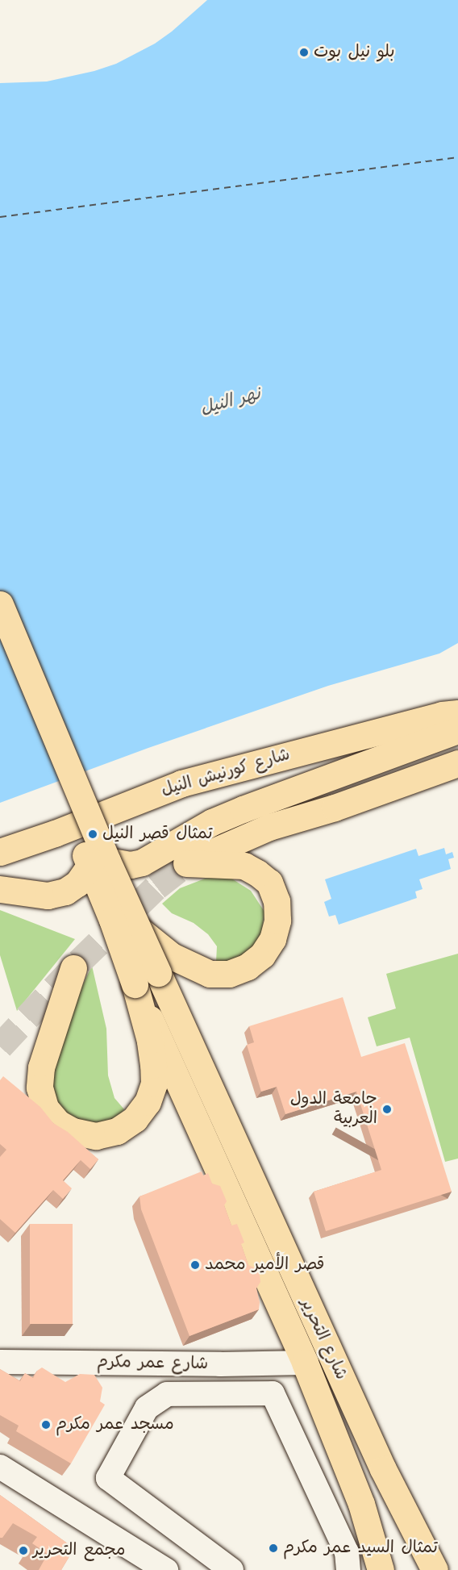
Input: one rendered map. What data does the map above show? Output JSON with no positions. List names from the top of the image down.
{
  "streets": {
    "main road": ["شارع كورنيش النيل", "شارع التحرير"],
    "street": ["شارع عمر مكرم"]
  },
  "crossings": [
    ["شارع التحرير", "شارع عمر مكرم"]
  ],
  "water": ["نهر النيل"],
  "places": [
    "بلو نيل بوت",
    "تمثال قصر النيل",
    "جامعة الدول العربية",
    "قصر الأمير محمد",
    "مسجد عمر مكرم",
    "تمثال السيد عمر مكرم",
    "مجمع التحرير"
  ]
}
